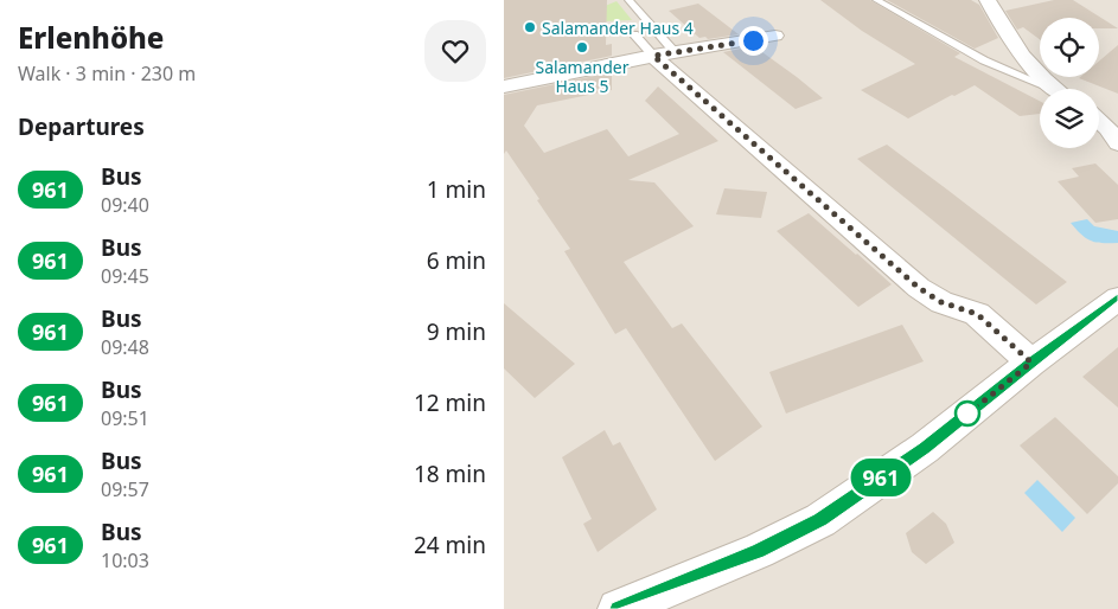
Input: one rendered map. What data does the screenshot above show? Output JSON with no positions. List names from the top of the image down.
{
  "places": ["Salamander Haus 4", "Salamander Haus 5"],
  "lines": ["bus line 961"],
  "page": {
    "heading": [
      ["Erlenhöhe", "Walk · 3 min · 230 m"],
      "Departures"
    ],
    "on_map": "961",
    "list": [
      {
        "mark": "961",
        "name": "Bus",
        "note": "09:40",
        "value": "1 min"
      },
      {
        "mark": "961",
        "name": "Bus",
        "note": "09:45",
        "value": "6 min"
      },
      {
        "mark": "961",
        "name": "Bus",
        "note": "09:48",
        "value": "9 min"
      },
      {
        "mark": "961",
        "name": "Bus",
        "note": "09:51",
        "value": "12 min"
      },
      {
        "mark": "961",
        "name": "Bus",
        "note": "09:57",
        "value": "18 min"
      },
      {
        "mark": "961",
        "name": "Bus",
        "note": "10:03",
        "value": "24 min"
      }
    ]
  }
}
